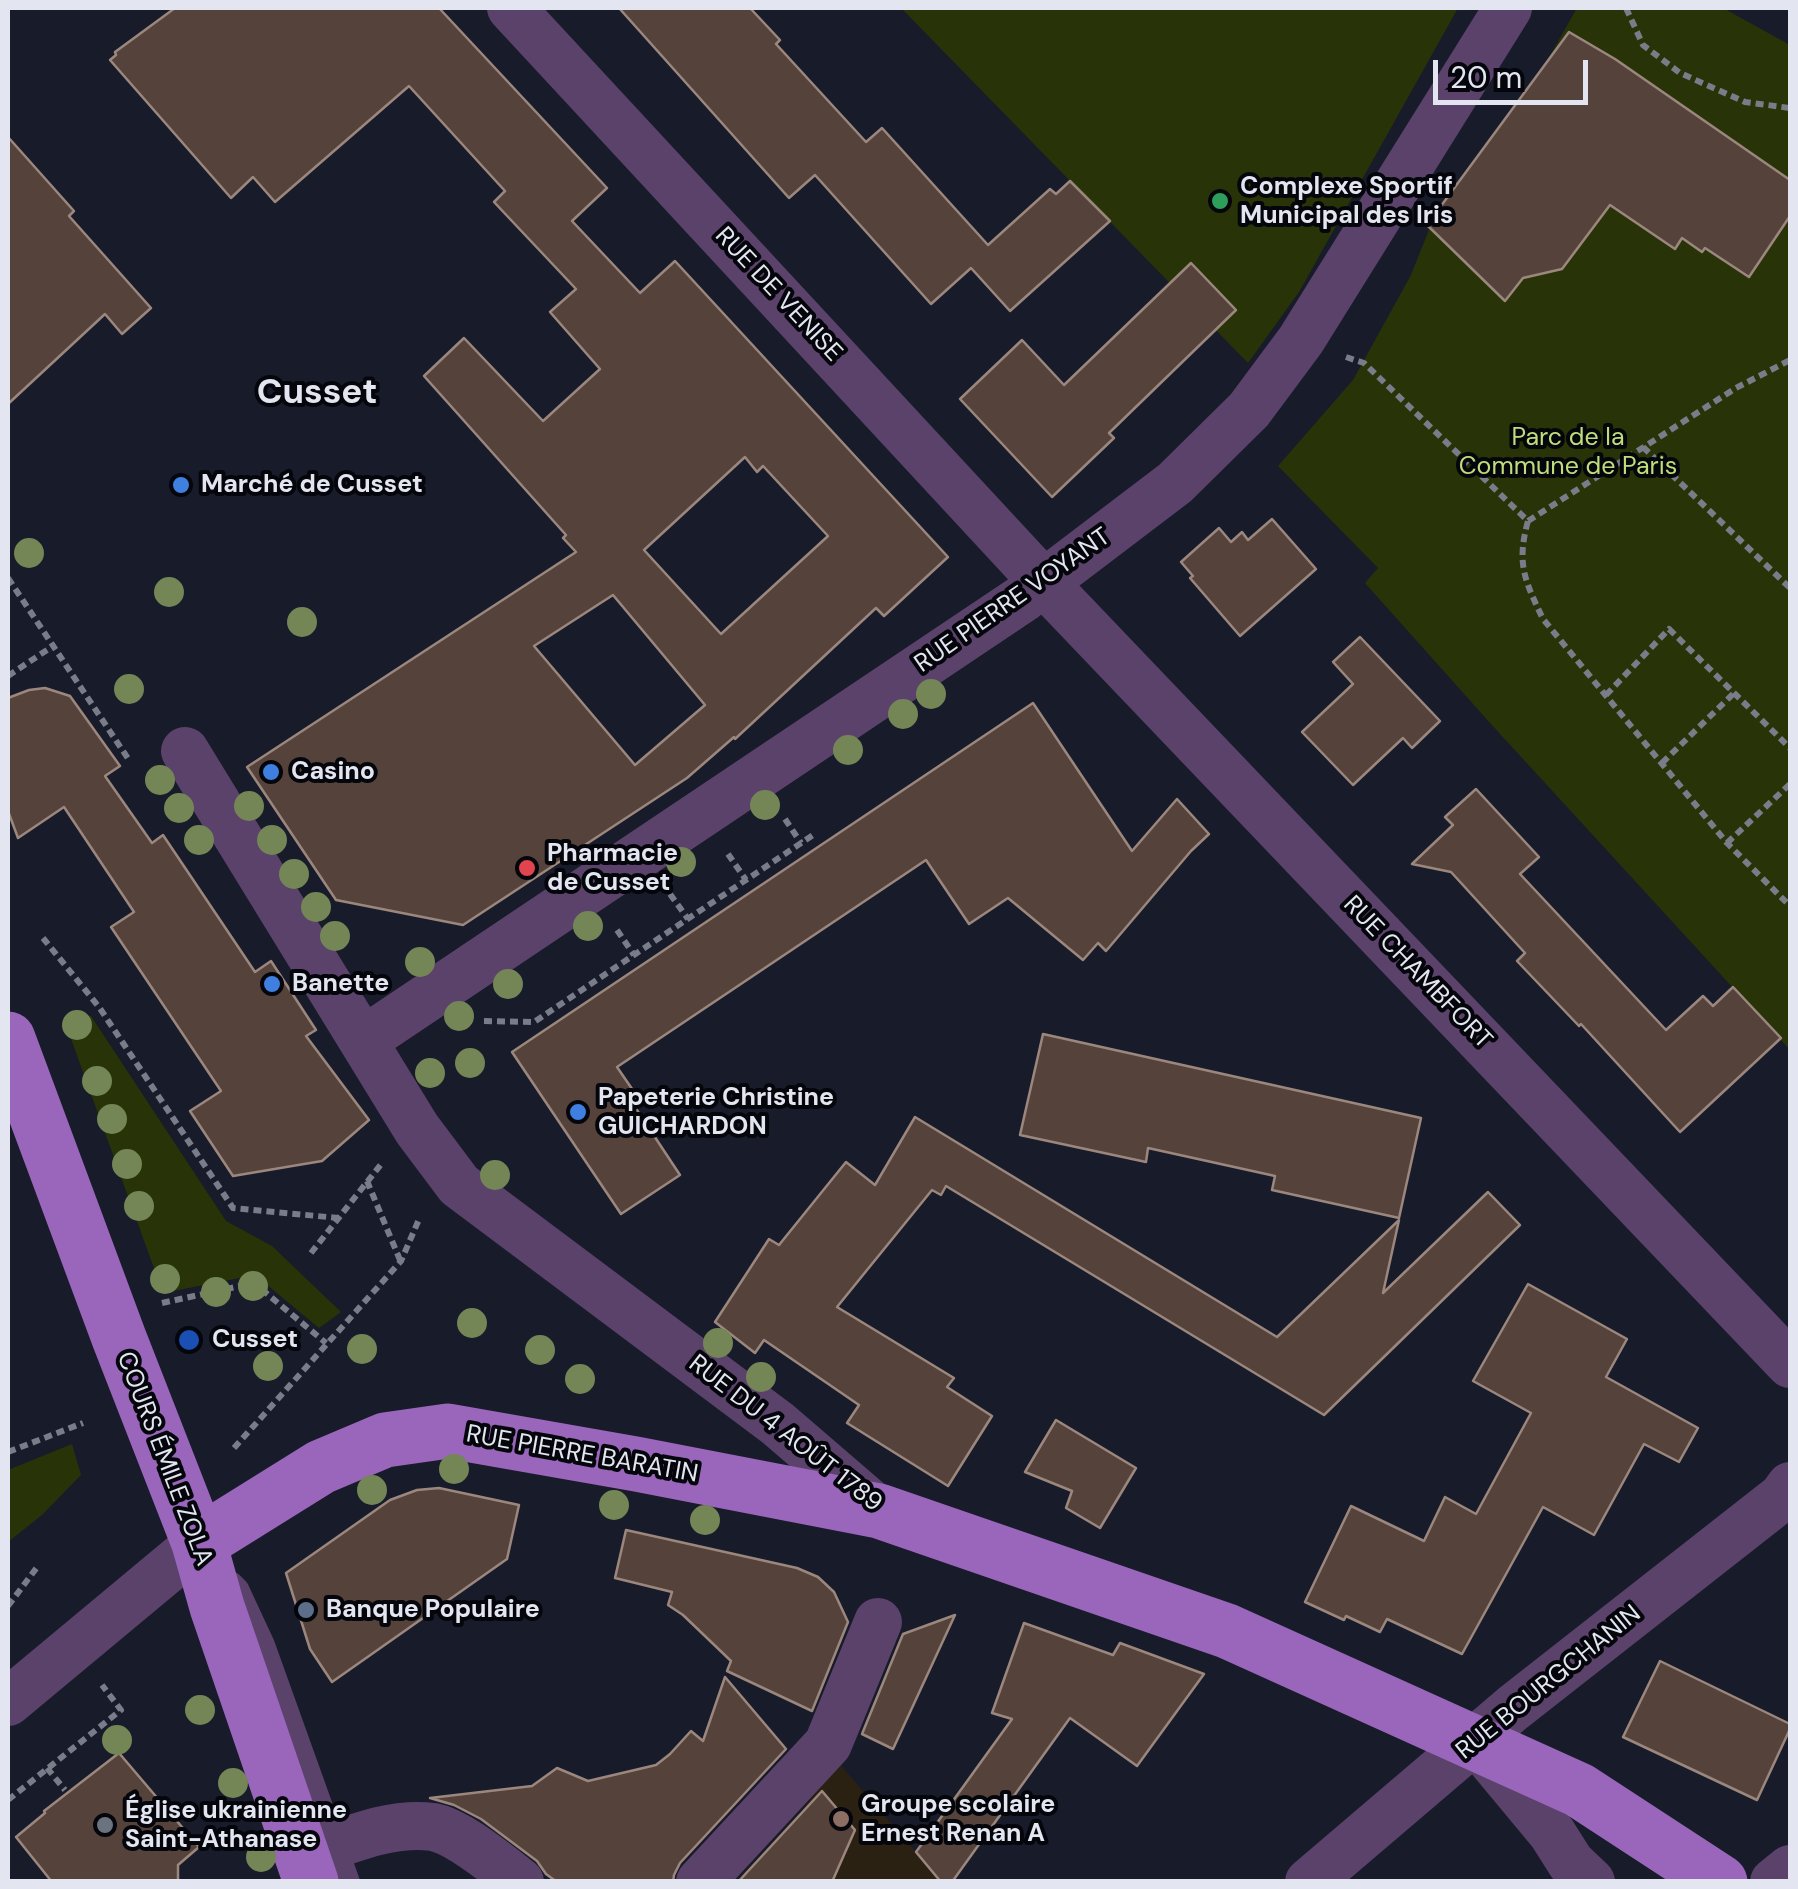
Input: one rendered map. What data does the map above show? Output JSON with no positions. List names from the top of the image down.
{
  "streets": {
    "main road": ["RUE DU 4 AOÛT 1789", "RUE PIERRE BARATIN", "COURS ÉMILE ZOLA"],
    "street": [
      "RUE DE VENISE",
      "RUE PIERRE VOYANT",
      "RUE CHAMBFORT",
      "RUE BOURGCHANIN"
    ]
  },
  "crossings": [
    ["RUE DE VENISE", "RUE PIERRE VOYANT"],
    ["RUE DE VENISE", "RUE CHAMBFORT"],
    ["RUE PIERRE VOYANT", "RUE CHAMBFORT"],
    ["RUE PIERRE VOYANT", "RUE DU 4 AOÛT 1789"],
    ["RUE DU 4 AOÛT 1789", "RUE PIERRE BARATIN"],
    ["RUE DU 4 AOÛT 1789", "RUE BOURGCHANIN"],
    ["RUE PIERRE BARATIN", "COURS ÉMILE ZOLA"]
  ],
  "districts": ["Cusset"],
  "parks": ["Parc de la Commune de Paris"],
  "places": [
    "Complexe Sportif Municipal des Iris",
    "Marché de Cusset",
    "Casino",
    "Pharmacie de Cusset",
    "Banette",
    "Papeterie Christine GUICHARDON",
    "Cusset",
    "Banque Populaire",
    "Groupe scolaire Ernest Renan A",
    "Église ukrainienne Saint-Athanase"
  ],
  "scale_bar": "20 m"
}
